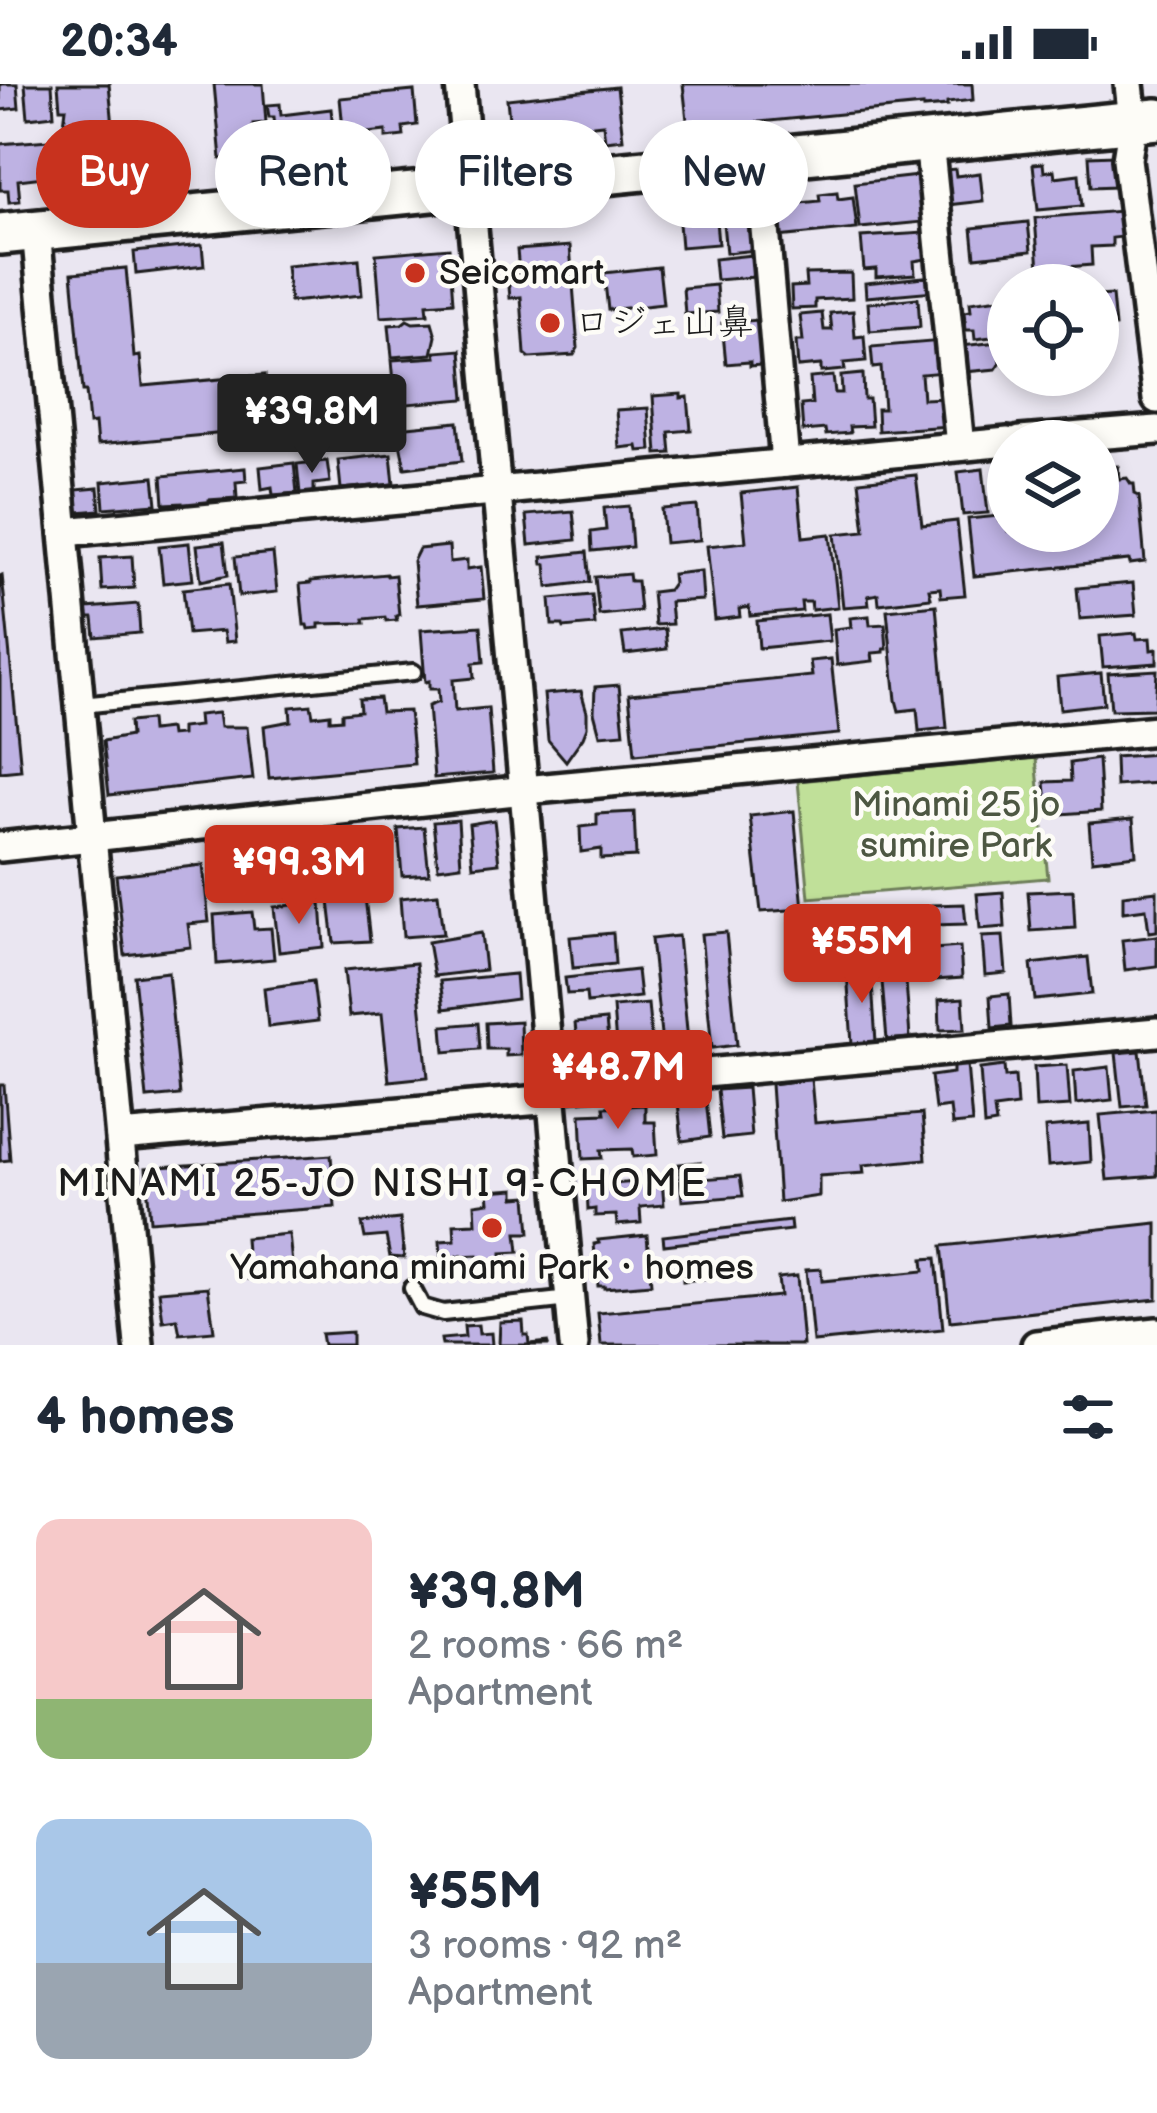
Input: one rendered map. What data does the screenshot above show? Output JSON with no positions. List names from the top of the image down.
{
  "districts": ["MINAMI 25-JO NISHI 9-CHOME"],
  "parks": ["Minami 25 jo sumire Park"],
  "places": ["Seicomart", "ロジェ山鼻", "Yamahana minami Park・homes"],
  "page": {
    "status": "20:34",
    "chip": [
      "Buy",
      "Rent",
      "Filters",
      "New"
    ],
    "price": [
      "¥39.8M",
      "¥99.3M",
      "¥55M",
      "¥48.7M"
    ],
    "heading": "4 homes",
    "list": [
      {
        "name": "¥39.8M",
        "note": "2 rooms · 66 m² · Apartment"
      },
      {
        "name": "¥55M",
        "note": "3 rooms · 92 m² · Apartment"
      }
    ]
  }
}
